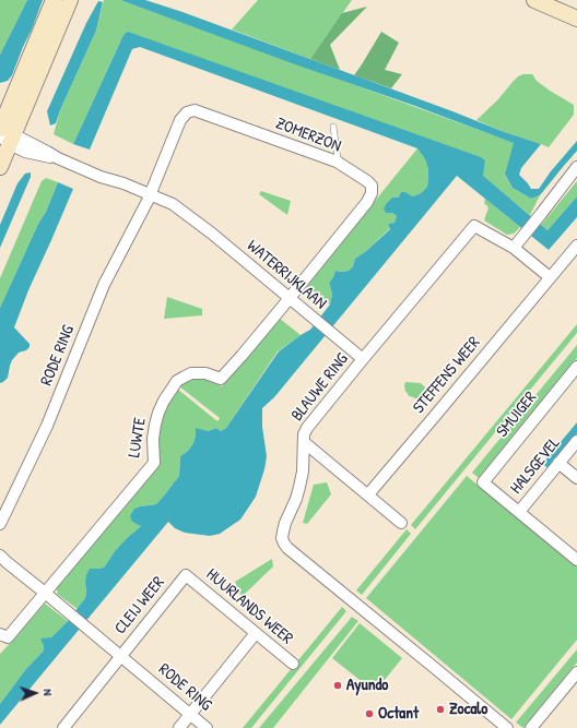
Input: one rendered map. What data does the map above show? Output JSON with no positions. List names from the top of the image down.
{
  "streets": {
    "street": [
      "ZOMERZON",
      "WATERRIJKLAAN",
      "RODE RING",
      "STEFFENS WEER",
      "BLAUWE RING",
      "SMUIGER",
      "LUWTE",
      "HALSGEVEL",
      "CLEIJ WEER",
      "HUURLANDS WEER"
    ]
  },
  "crossings": [
    ["ZOMERZON", "WATERRIJKLAAN"],
    ["ZOMERZON", "RODE RING"],
    ["ZOMERZON", "LUWTE"],
    ["WATERRIJKLAAN", "RODE RING"],
    ["WATERRIJKLAAN", "BLAUWE RING"],
    ["WATERRIJKLAAN", "LUWTE"],
    ["RODE RING", "LUWTE"],
    ["RODE RING", "CLEIJ WEER"],
    ["SMUIGER", "HALSGEVEL"],
    ["CLEIJ WEER", "HUURLANDS WEER"]
  ],
  "places": ["Ayundo", "Zocalo", "Octant"],
  "north": "right"
}
